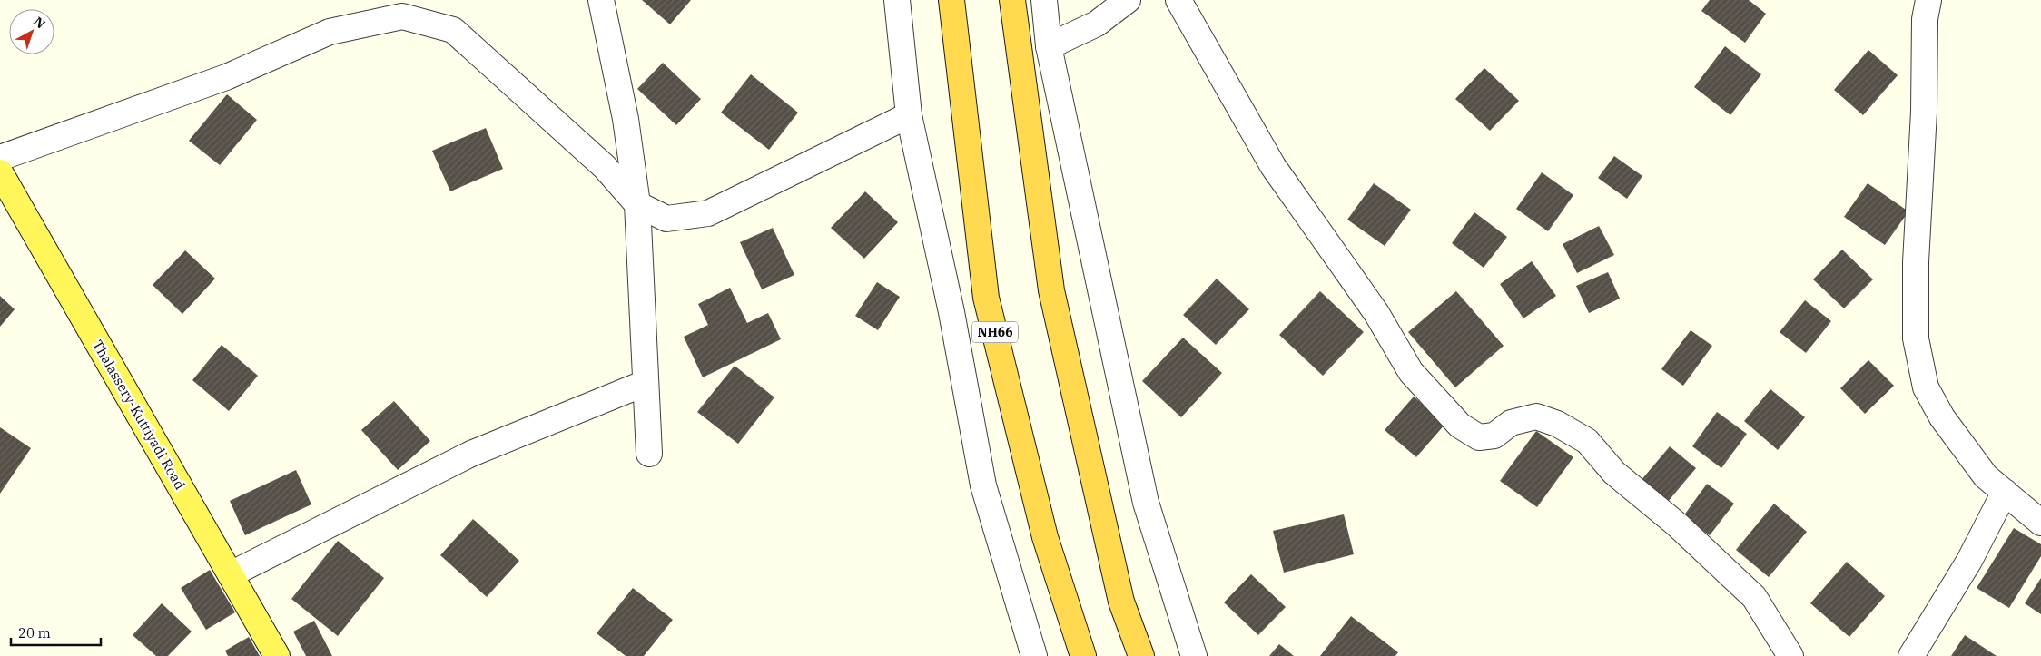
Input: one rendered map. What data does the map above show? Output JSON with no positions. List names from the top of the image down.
{
  "streets": {
    "highway": ["NH66"],
    "main road": ["Thalassery-Kuttiyadi Road"]
  },
  "scale_bar": "20 m",
  "north": "top right"
}
